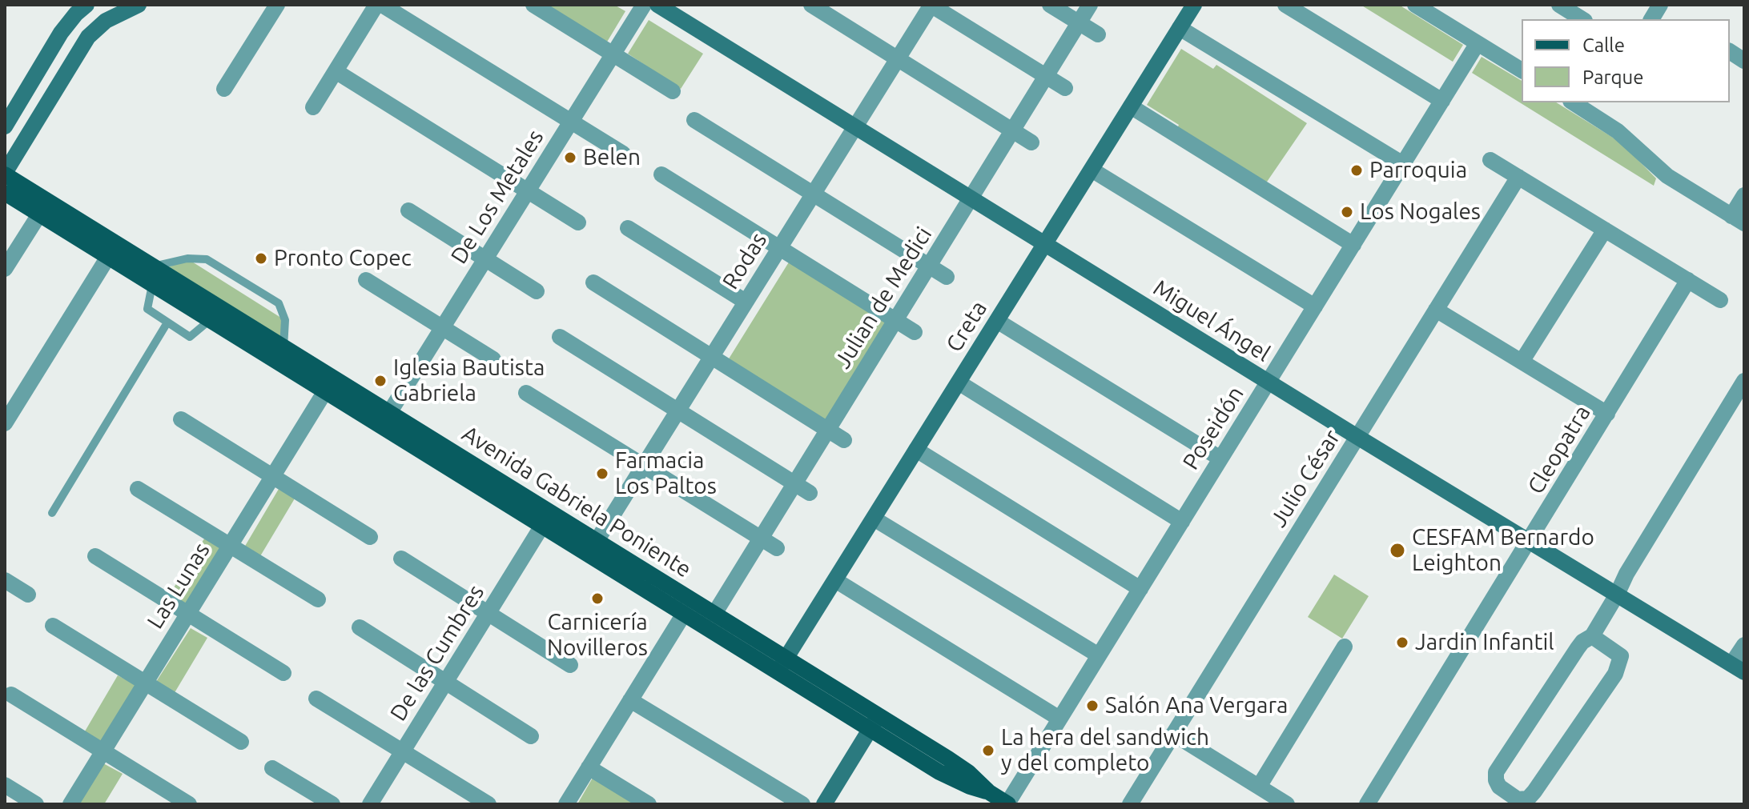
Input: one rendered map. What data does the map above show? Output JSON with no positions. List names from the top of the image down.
{
  "streets": {
    "main road": ["Avenida Gabriela Poniente"],
    "street": [
      "De Los Metales",
      "Rodas",
      "Julian de Medici",
      "Miguel Ángel",
      "Creta",
      "Poseidón",
      "Cleopatra",
      "Julio César",
      "Las Lunas",
      "De las Cumbres"
    ]
  },
  "crossings": [
    ["De Los Metales", "Avenida Gabriela Poniente"],
    ["Rodas", "Miguel Ángel"],
    ["Rodas", "Avenida Gabriela Poniente"],
    ["Julian de Medici", "Miguel Ángel"],
    ["Julian de Medici", "Avenida Gabriela Poniente"],
    ["Miguel Ángel", "Creta"],
    ["Miguel Ángel", "Poseidón"],
    ["Miguel Ángel", "Cleopatra"],
    ["Miguel Ángel", "Julio César"],
    ["Creta", "Avenida Gabriela Poniente"],
    ["Poseidón", "Avenida Gabriela Poniente"],
    ["Avenida Gabriela Poniente", "Las Lunas"],
    ["Avenida Gabriela Poniente", "De las Cumbres"]
  ],
  "places": [
    "Belen",
    "Parroquia",
    "Los Nogales",
    "Pronto Copec",
    "Iglesia Bautista Gabriela",
    "Farmacia Los Paltos",
    "CESFAM Bernardo Leighton",
    "Carnicería Novilleros",
    "Jardin Infantil",
    "Salón Ana Vergara",
    "La hera del sandwich y del completo"
  ],
  "legend": ["Calle", "Parque"]
}
